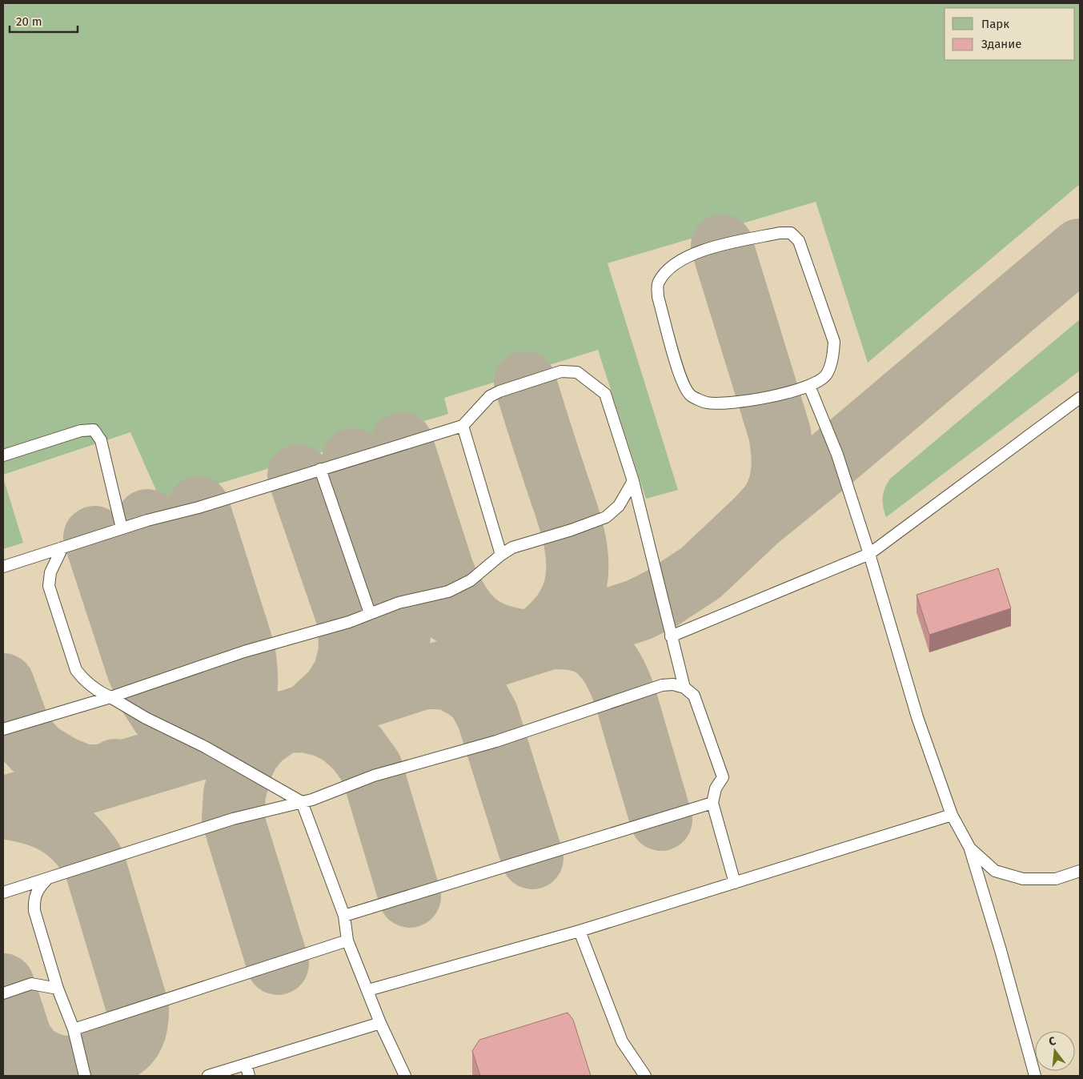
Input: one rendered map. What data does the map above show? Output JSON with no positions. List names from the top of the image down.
{
  "legend": ["Парк", "Здание"],
  "scale_bar": "20 m",
  "north": "top"
}
